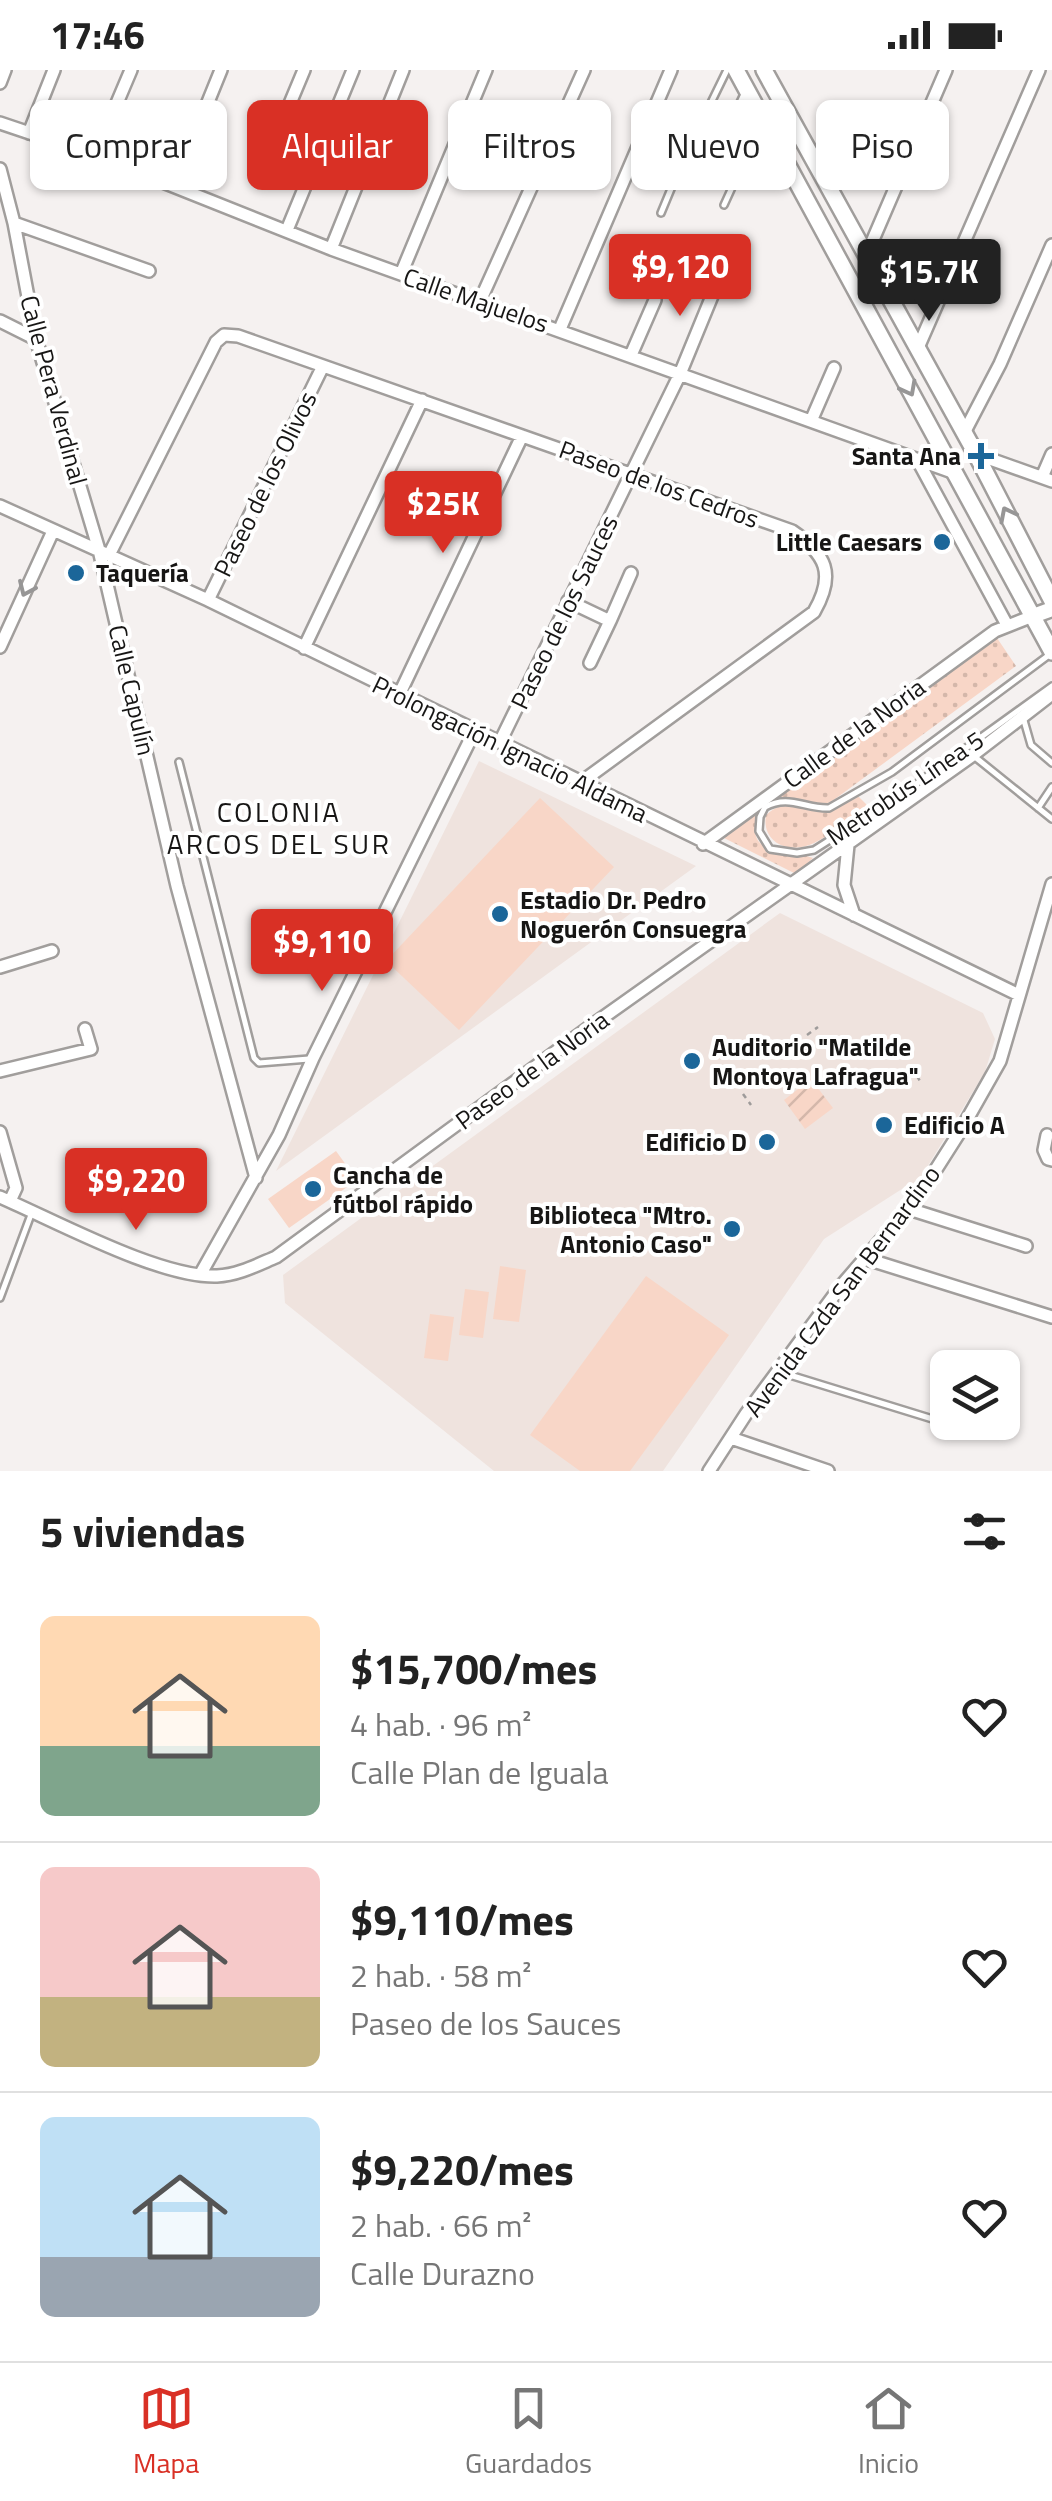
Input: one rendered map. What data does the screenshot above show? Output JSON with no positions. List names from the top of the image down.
{
  "streets": {
    "street": [
      "Calle Majuelos",
      "Calle Pera Verdinal",
      "Paseo de los Olivos",
      "Paseo de los Cedros",
      "Paseo de los Sauces",
      "Calle Capulín",
      "Calle de la Noria",
      "Prolongación Ignacio Aldama",
      "Paseo de la Noria",
      "Avenida Czda San Bernardino"
    ],
    "lane": ["Metrobús Línea 5"]
  },
  "crossings": [
    ["Calle Majuelos", "Paseo de los Sauces"],
    ["Calle Pera Verdinal", "Paseo de los Cedros"],
    ["Calle Pera Verdinal", "Calle Capulín"],
    ["Calle Pera Verdinal", "Prolongación Ignacio Aldama"],
    ["Paseo de los Olivos", "Paseo de los Cedros"],
    ["Paseo de los Olivos", "Prolongación Ignacio Aldama"],
    ["Paseo de los Cedros", "Paseo de los Sauces"],
    ["Paseo de los Cedros", "Calle Capulín"],
    ["Paseo de los Cedros", "Prolongación Ignacio Aldama"],
    ["Paseo de los Sauces", "Prolongación Ignacio Aldama"],
    ["Calle Capulín", "Prolongación Ignacio Aldama"],
    ["Calle de la Noria", "Prolongación Ignacio Aldama"],
    ["Prolongación Ignacio Aldama", "Paseo de la Noria"],
    ["Prolongación Ignacio Aldama", "Avenida Czda San Bernardino"]
  ],
  "districts": ["COLONIA ARCOS DEL SUR"],
  "places": {
    "health": ["Santa Ana"],
    "other": [
      "Little Caesars",
      "Taquería",
      "Estadio Dr. Pedro Noguerón Consuegra",
      "Auditorio \"Matilde Montoya Lafragua\"",
      "Edificio A",
      "Edificio D",
      "Cancha de fútbol rápido",
      "Biblioteca \"Mtro. Antonio Caso\""
    ]
  },
  "page": {
    "status": "17:46",
    "chip": [
      "Comprar",
      "Alquilar",
      "Filtros",
      "Nuevo",
      "Piso"
    ],
    "price": [
      "$9,120",
      "$15.7K",
      "$25K",
      "$9,110",
      "$9,220"
    ],
    "heading": "5 viviendas",
    "list": [
      {
        "name": "$15,700/mes",
        "note": "4 hab. · 96 m² · Calle Plan de Iguala"
      },
      {
        "name": "$9,110/mes",
        "note": "2 hab. · 58 m² · Paseo de los Sauces"
      },
      {
        "name": "$9,220/mes",
        "note": "2 hab. · 66 m² · Calle Durazno"
      }
    ],
    "tabs": ["Mapa", "Guardados", "Inicio"]
  }
}
